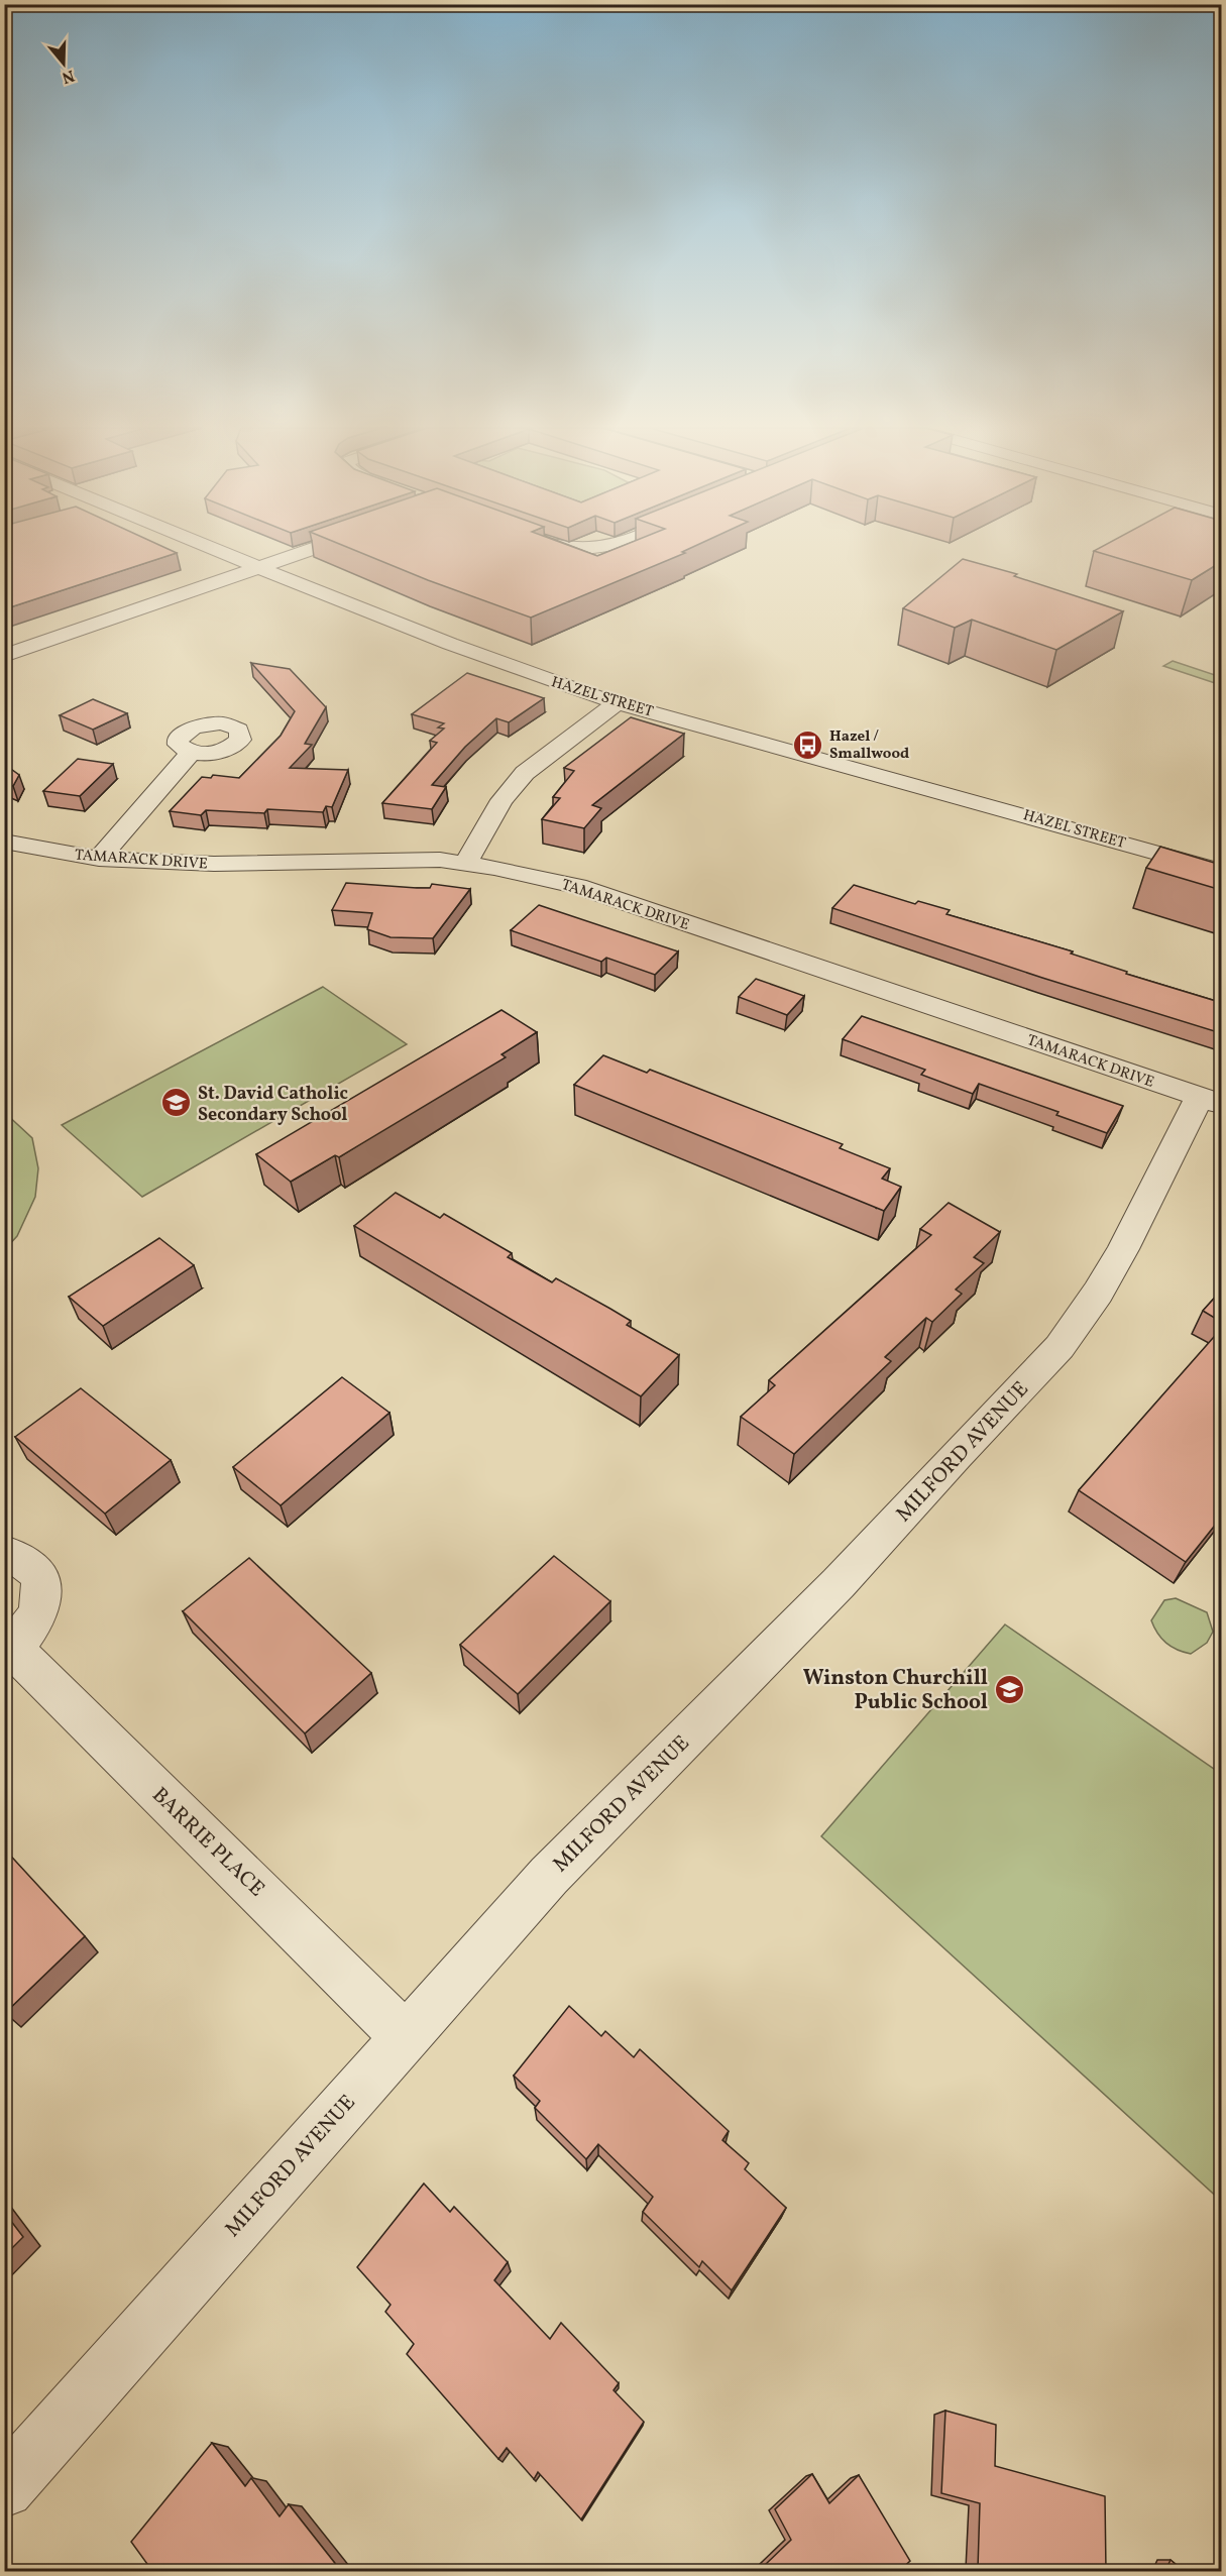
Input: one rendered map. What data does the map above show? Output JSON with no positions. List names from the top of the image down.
{
  "streets": {
    "street": [
      "HAZEL STREET",
      "TAMARACK DRIVE",
      "MILFORD AVENUE",
      "BARRIE PLACE"
    ]
  },
  "crossings": [
    ["TAMARACK DRIVE", "MILFORD AVENUE"],
    ["MILFORD AVENUE", "BARRIE PLACE"]
  ],
  "places": {
    "bus stop": ["Hazel / Smallwood"],
    "school or university": ["St. David Catholic Secondary School", "Winston Churchill Public School"]
  },
  "north": "bottom"
}
